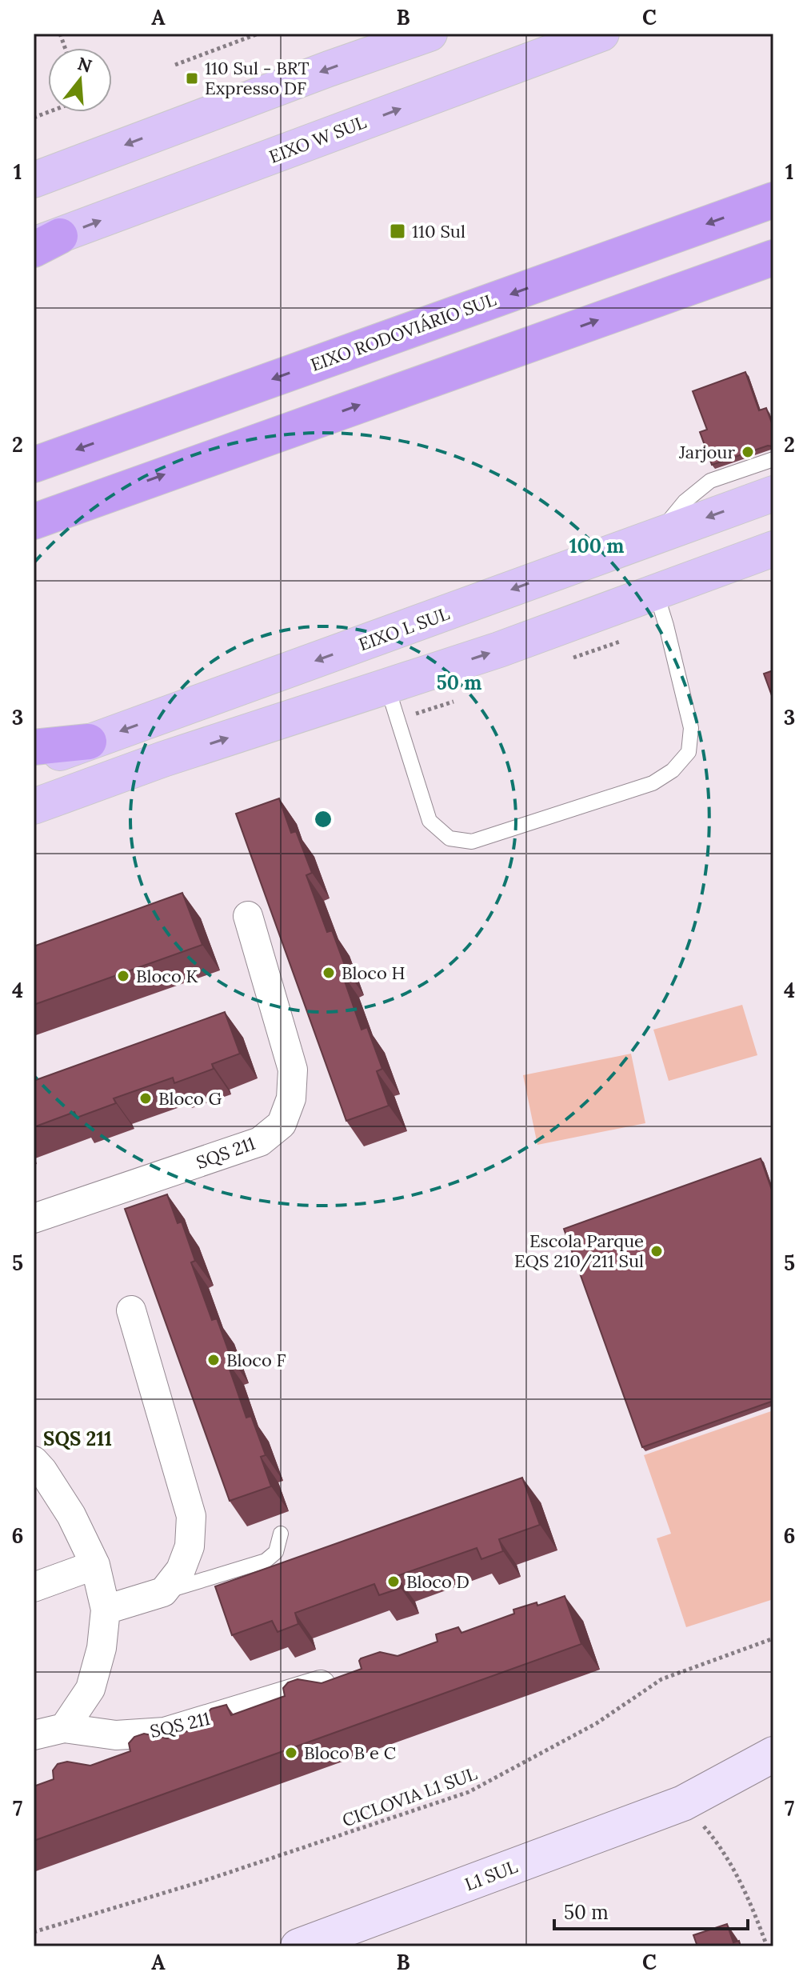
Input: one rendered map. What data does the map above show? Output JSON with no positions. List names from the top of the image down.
{
  "streets": {
    "highway": ["EIXO RODOVIÁRIO SUL"],
    "main road": ["EIXO W SUL", "EIXO L SUL"],
    "street": ["SQS 211", "L1 SUL"],
    "path": ["CICLOVIA L1 SUL"]
  },
  "districts": ["SQS 211"],
  "places": {
    "transit": ["110 Sul - BRT Expresso DF", "110 Sul"],
    "other": [
      "Jarjour",
      "Bloco H",
      "Bloco K",
      "Bloco G",
      "Escola Parque EQS 210/211 Sul",
      "Bloco F",
      "Bloco D",
      "Bloco B e C"
    ]
  },
  "scale_bar": "50 m",
  "north": "top",
  "grid": {
    "columns": ["A", "B", "C"],
    "rows": [
      "1",
      "2",
      "3",
      "4",
      "5",
      "6",
      "7"
    ]
  },
  "rings": ["100 m", "50 m"]
}
